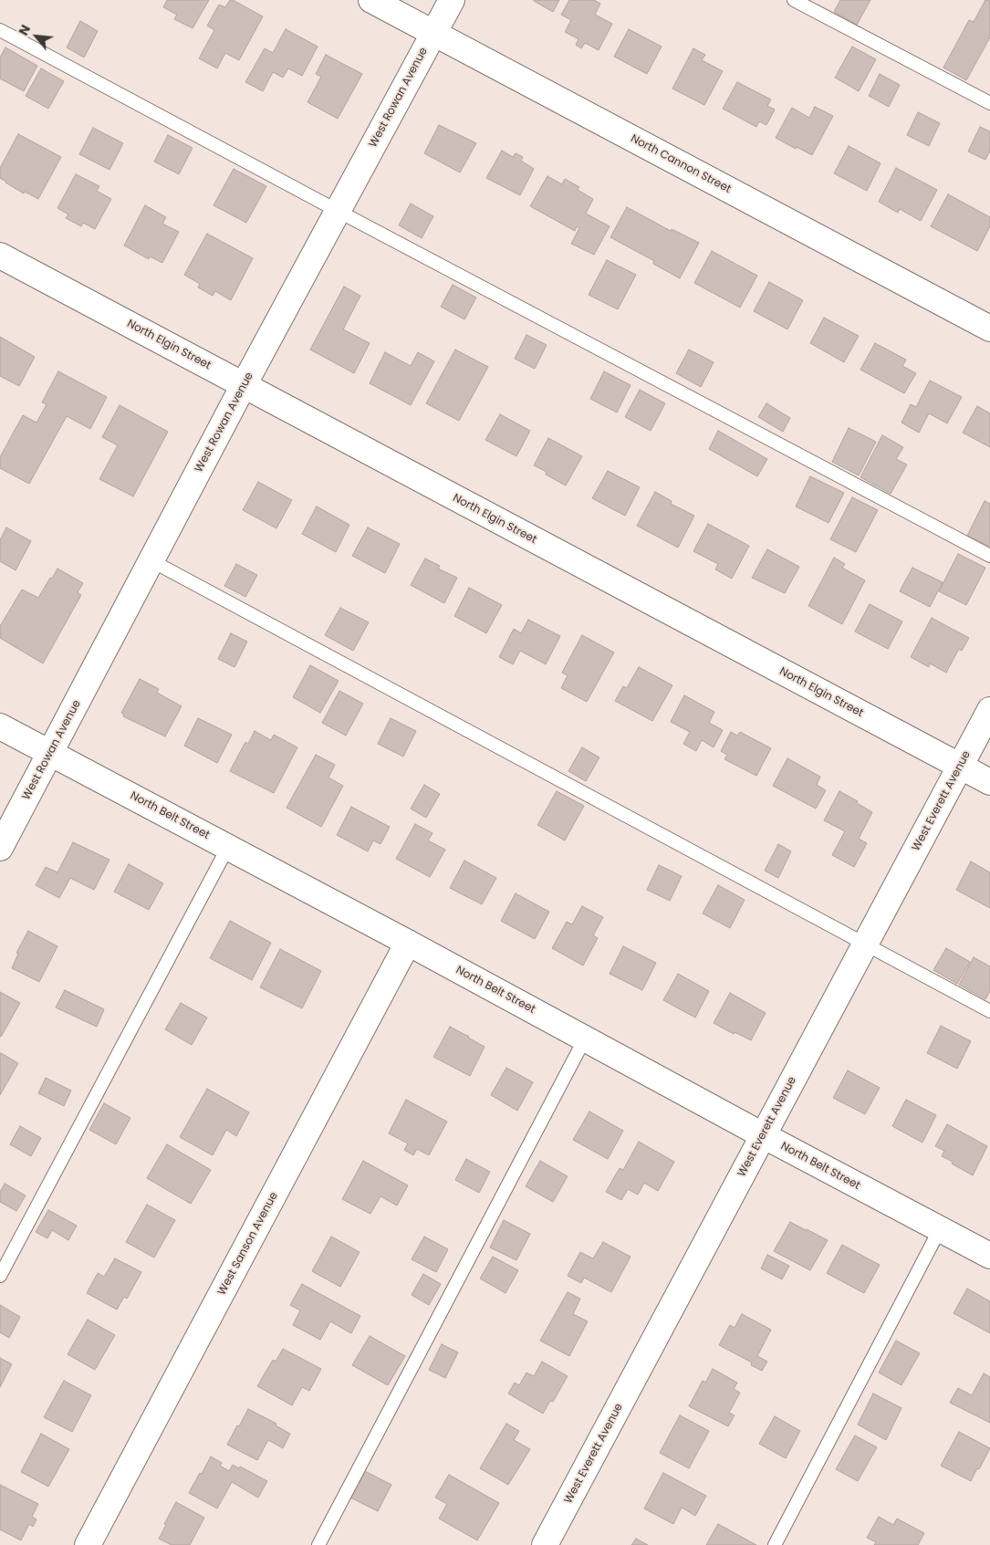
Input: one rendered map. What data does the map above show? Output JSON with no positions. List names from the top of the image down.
{
  "streets": {
    "street": [
      "West Rowan Avenue",
      "North Cannon Street",
      "North Elgin Street",
      "West Everett Avenue",
      "North Belt Street",
      "West Sanson Avenue"
    ]
  },
  "crossings": [
    ["West Rowan Avenue", "North Cannon Street"],
    ["West Rowan Avenue", "North Elgin Street"],
    ["West Rowan Avenue", "North Belt Street"],
    ["North Elgin Street", "West Everett Avenue"],
    ["West Everett Avenue", "North Belt Street"],
    ["North Belt Street", "West Sanson Avenue"]
  ],
  "north": "top left"
}
